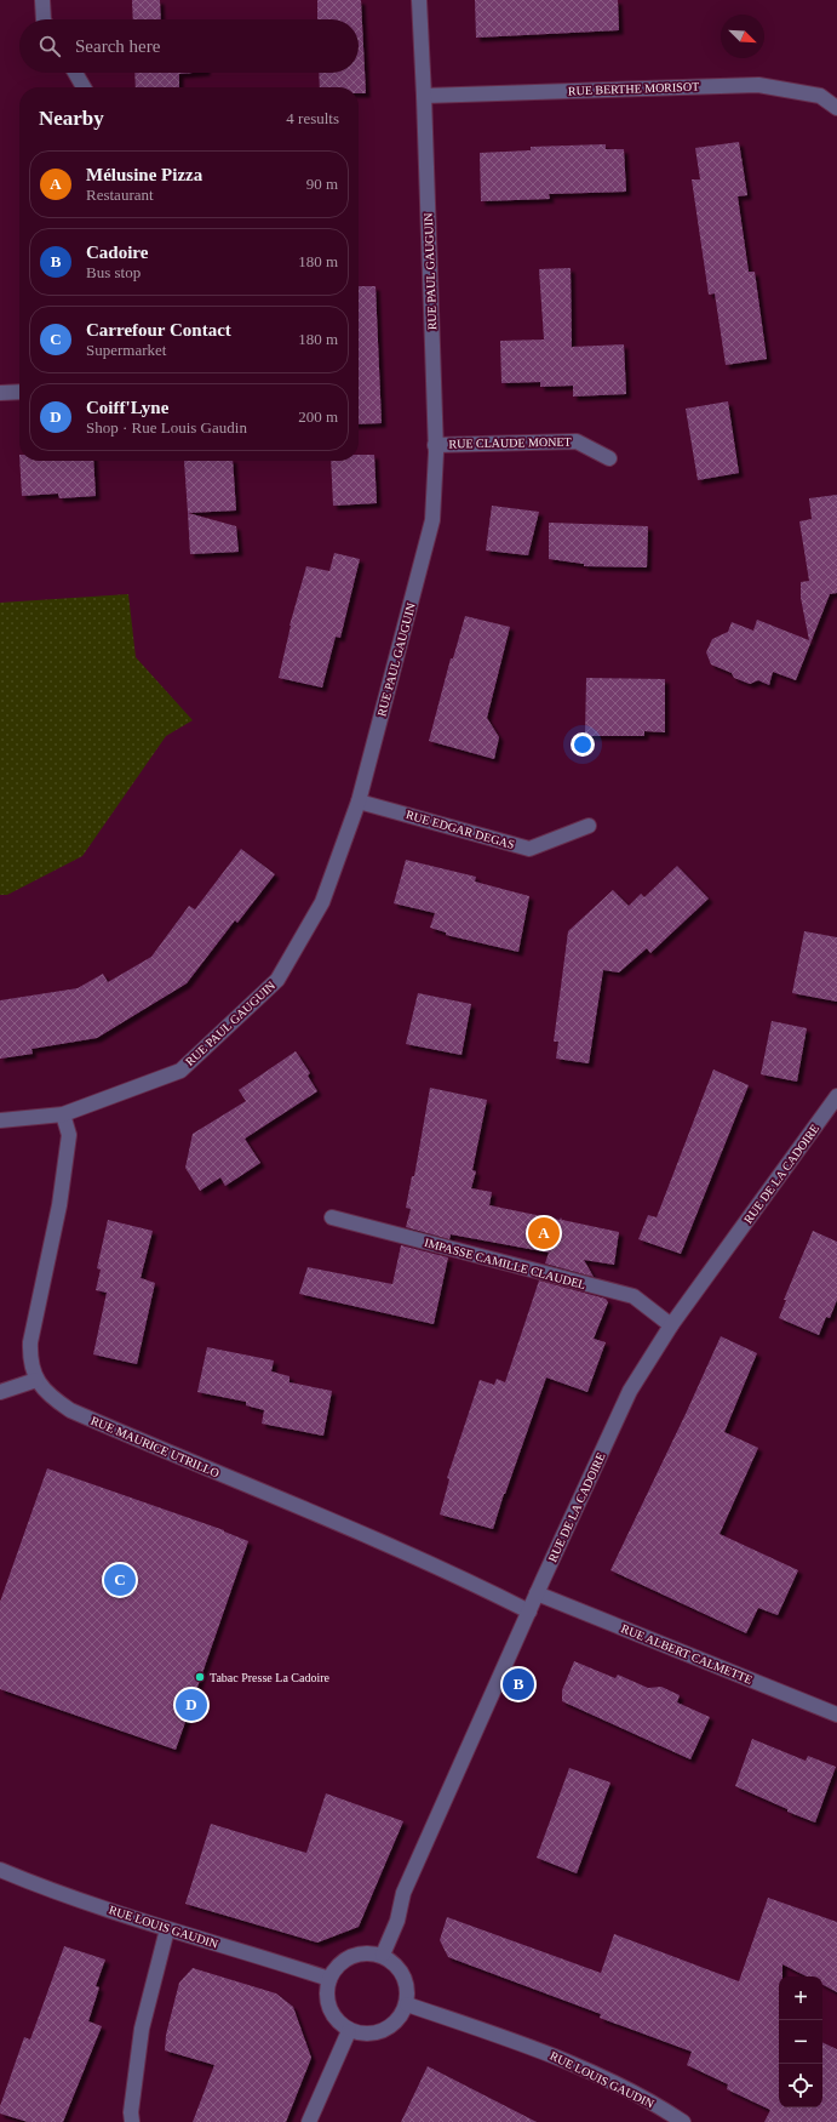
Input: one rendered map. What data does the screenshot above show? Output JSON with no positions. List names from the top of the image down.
{
  "streets": {
    "street": [
      "RUE BERTHE MORISOT",
      "RUE PAUL GAUGUIN",
      "RUE CLAUDE MONET",
      "RUE EDGAR DEGAS",
      "RUE DE LA CADOIRE",
      "IMPASSE CAMILLE CLAUDEL",
      "RUE MAURICE UTRILLO",
      "RUE ALBERT CALMETTE",
      "RUE LOUIS GAUDIN"
    ]
  },
  "crossings": [
    ["RUE BERTHE MORISOT", "RUE PAUL GAUGUIN"],
    ["RUE PAUL GAUGUIN", "RUE CLAUDE MONET"],
    ["RUE PAUL GAUGUIN", "RUE EDGAR DEGAS"],
    ["RUE PAUL GAUGUIN", "RUE MAURICE UTRILLO"],
    ["RUE DE LA CADOIRE", "IMPASSE CAMILLE CLAUDEL"],
    ["RUE DE LA CADOIRE", "RUE MAURICE UTRILLO"],
    ["RUE DE LA CADOIRE", "RUE ALBERT CALMETTE"],
    ["RUE DE LA CADOIRE", "RUE LOUIS GAUDIN"]
  ],
  "places": ["Tabac Presse La Cadoire"],
  "north": "bottom right",
  "page": {
    "search": "Search here",
    "heading": ["Nearby", "4 results"],
    "list": [
      {
        "mark": "A",
        "name": "Mélusine Pizza",
        "note": "Restaurant",
        "value": "90 m"
      },
      {
        "mark": "B",
        "name": "Cadoire",
        "note": "Bus stop",
        "value": "180 m"
      },
      {
        "mark": "C",
        "name": "Carrefour Contact",
        "note": "Supermarket",
        "value": "180 m"
      },
      {
        "mark": "D",
        "name": "Coiff'Lyne",
        "note": "Shop · Rue Louis Gaudin",
        "value": "200 m"
      }
    ],
    "pins": [
      "A",
      "C",
      "B",
      "D"
    ],
    "map_buttons": ["+", "−"]
  }
}
